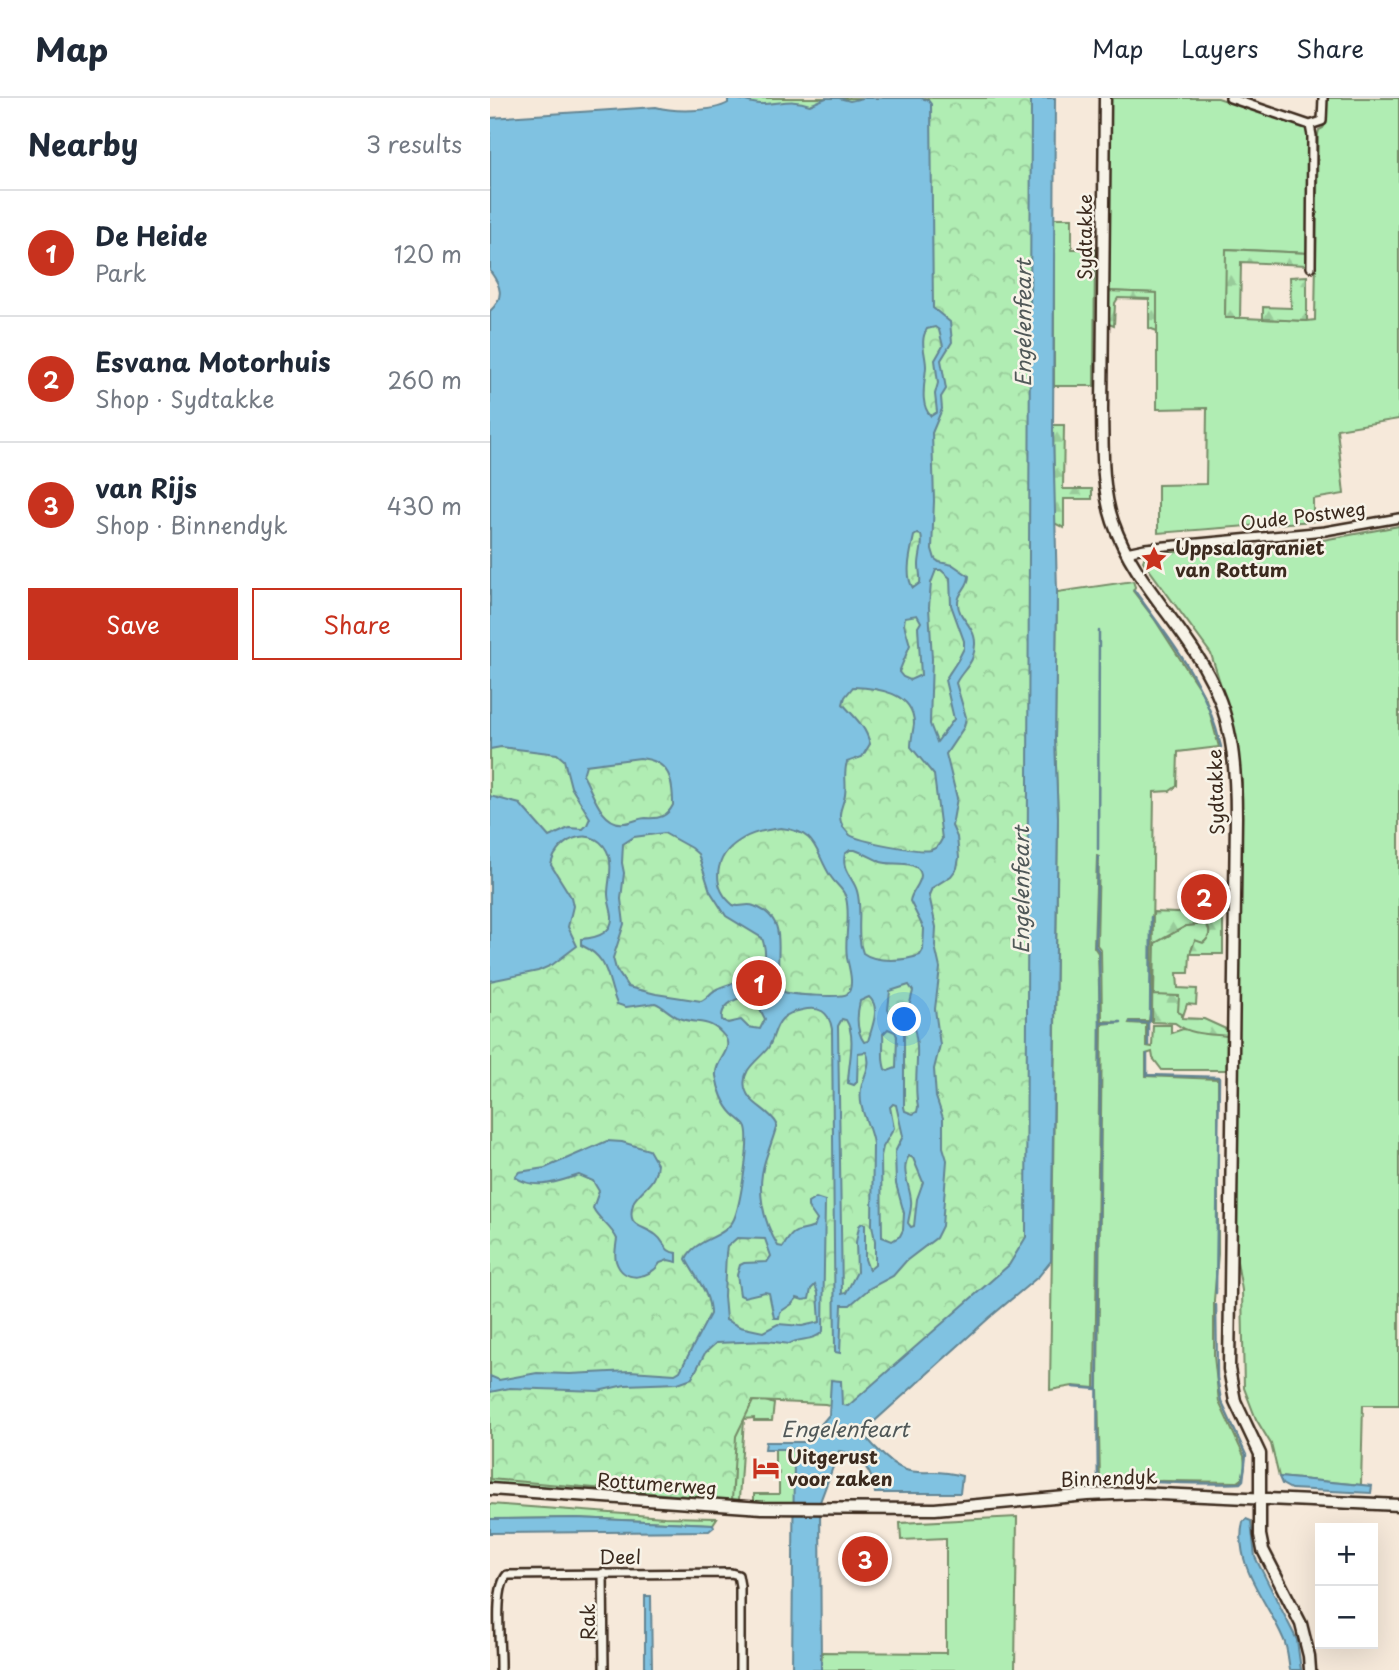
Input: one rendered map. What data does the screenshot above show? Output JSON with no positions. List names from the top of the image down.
{
  "streets": {
    "street": [
      "Sydtakke",
      "Oude Postweg",
      "Binnendyk",
      "Rottumerweg",
      "Deel",
      "Rak"
    ]
  },
  "crossings": [
    ["Sydtakke", "Oude Postweg"],
    ["Sydtakke", "Binnendyk"],
    ["Binnendyk", "Rottumerweg"],
    ["Deel", "Rak"]
  ],
  "water": ["Engelenfeart"],
  "places": {
    "place": ["Uppsalagraniet van Rottum"],
    "hotel": ["Uitgerust voor zaken"]
  },
  "page": {
    "header": "Map",
    "nav": ["Map", "Layers", "Share"],
    "heading": ["Nearby", "3 results"],
    "list": [
      {
        "mark": "1",
        "name": "De Heide",
        "note": "Park",
        "value": "120 m"
      },
      {
        "mark": "2",
        "name": "Esvana Motorhuis",
        "note": "Shop · Sydtakke",
        "value": "260 m"
      },
      {
        "mark": "3",
        "name": "van Rijs",
        "note": "Shop · Binnendyk",
        "value": "430 m"
      }
    ],
    "buttons": ["Save", "Share"],
    "pins": ["2", "1", "3"],
    "map_buttons": ["+", "−"]
  }
}
